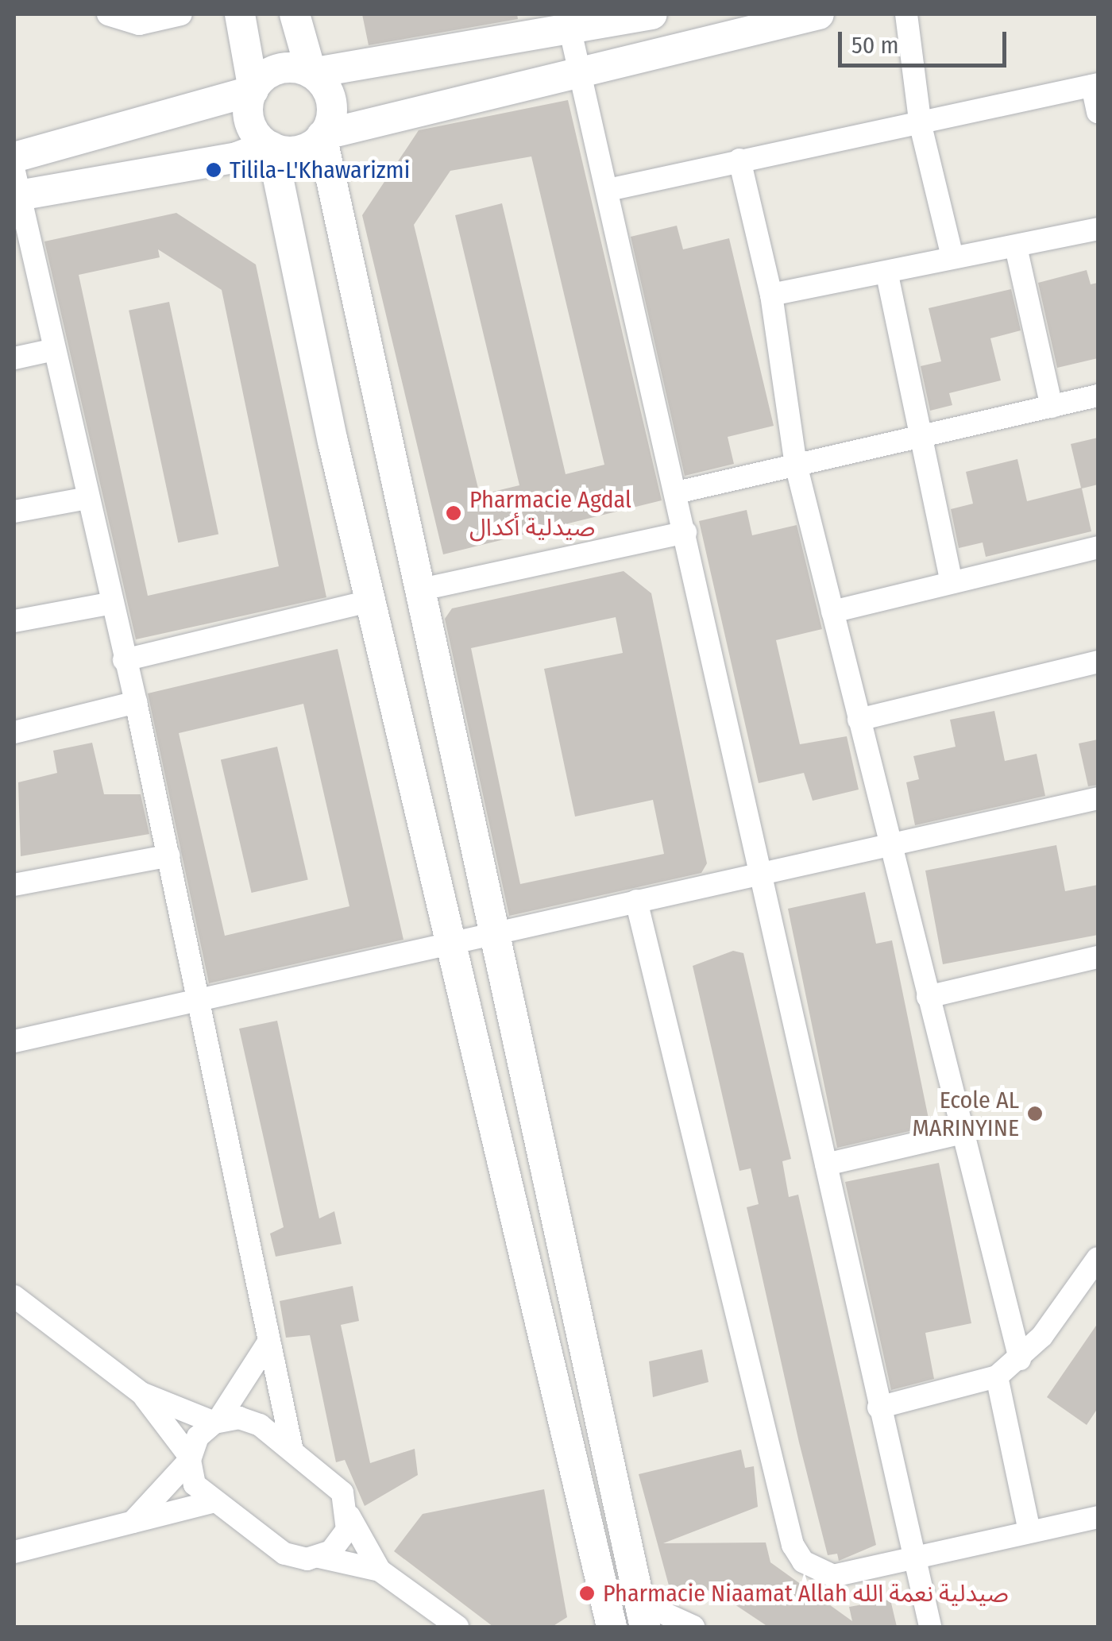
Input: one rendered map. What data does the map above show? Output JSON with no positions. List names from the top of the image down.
{
  "places": [
    "Tilila-L'Khawarizmi",
    "Pharmacie Agdal صيدلية أكدال",
    "Ecole AL MARINYINE",
    "Pharmacie Niaamat Allah صيدلية نعمة الله"
  ],
  "scale_bar": "50 m"
}
